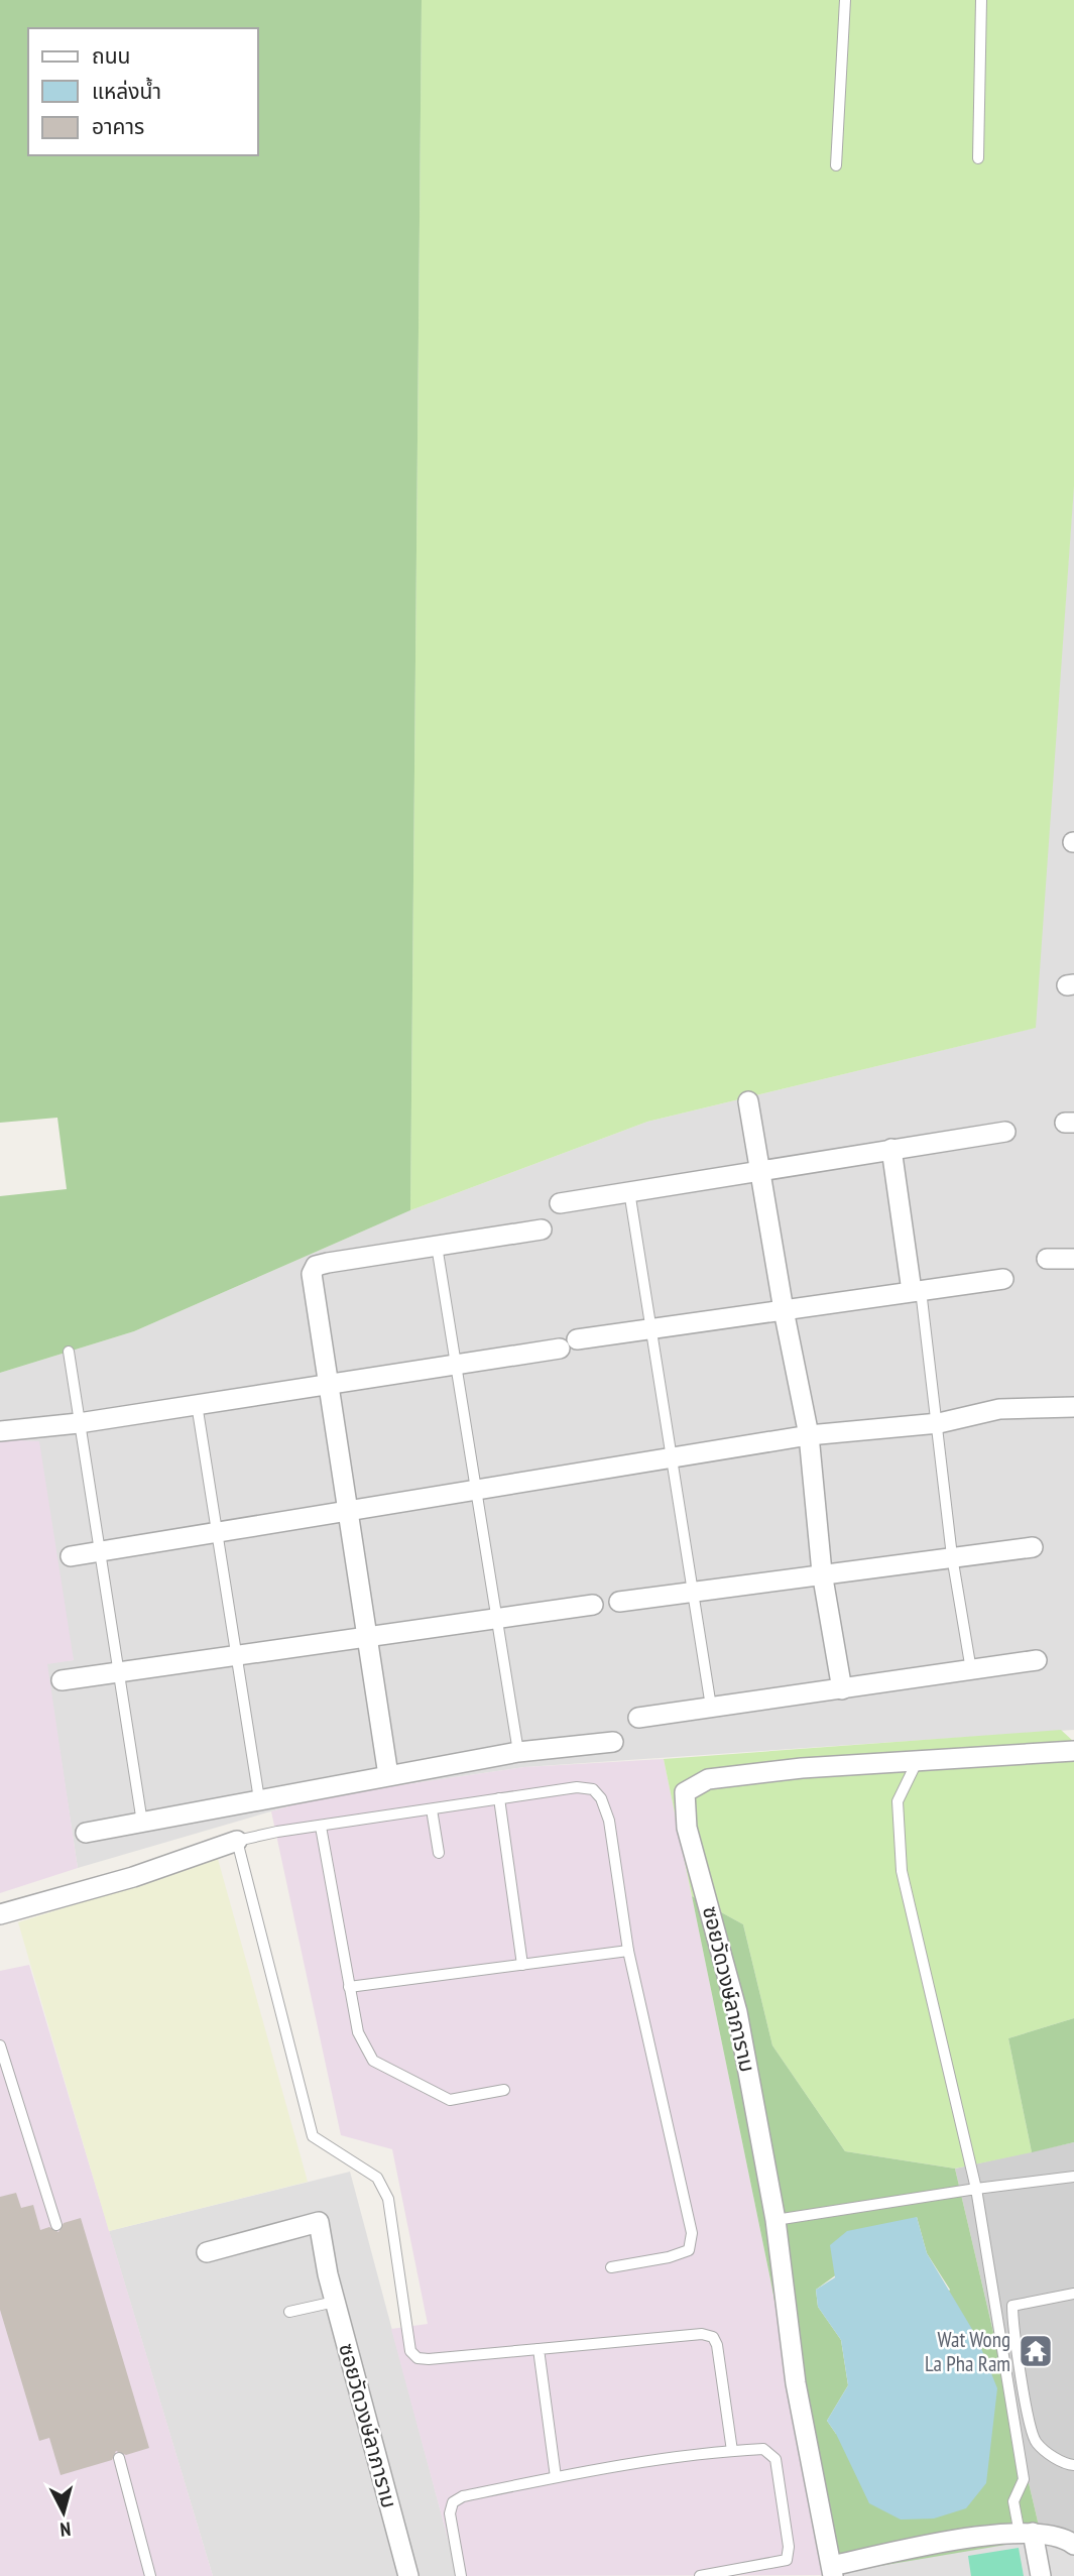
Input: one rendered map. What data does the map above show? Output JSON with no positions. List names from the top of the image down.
{
  "streets": {
    "street": ["ซอยวัดวงษ์ลาภาราม"]
  },
  "places": {
    "temple": ["Wat Wong La Pha Ram"]
  },
  "legend": ["ถนน", "แหล่งน้ำ", "อาคาร"],
  "north": "bottom"
}
